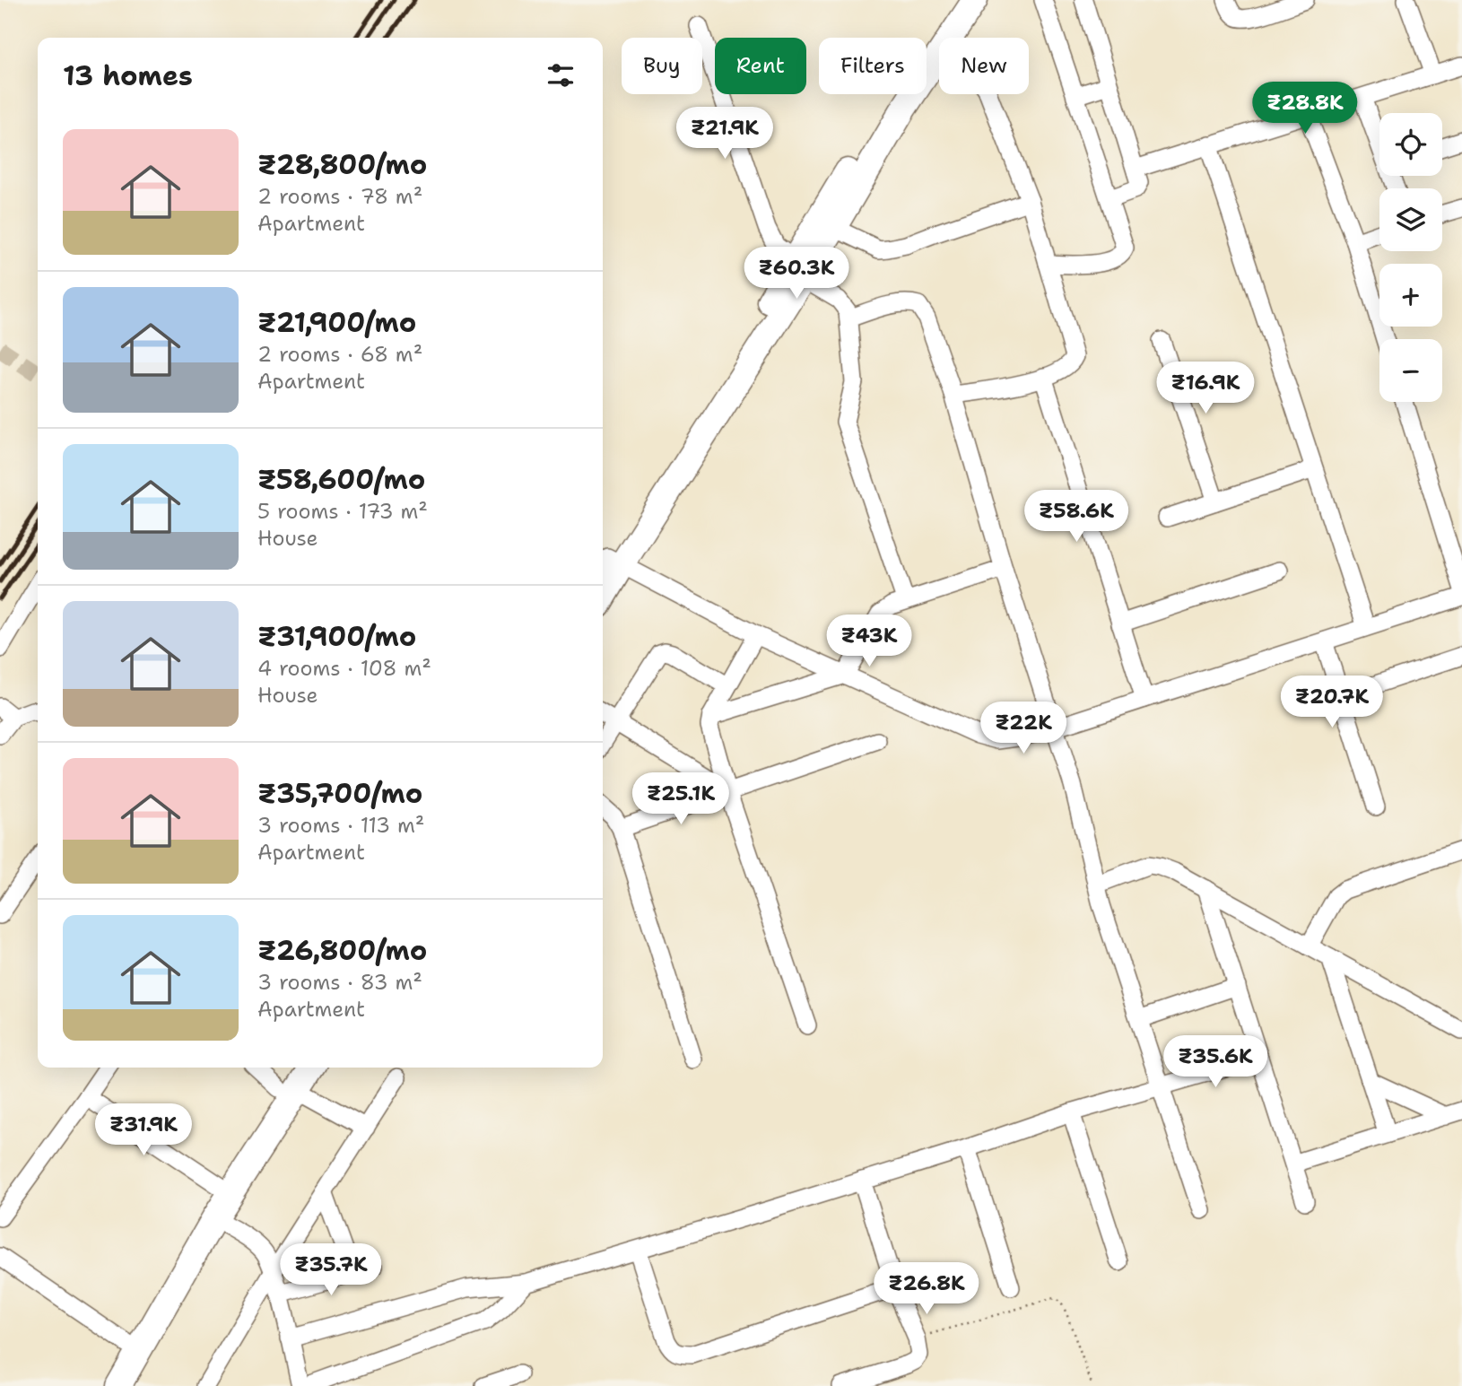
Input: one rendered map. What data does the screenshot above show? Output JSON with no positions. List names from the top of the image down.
{
  "page": {
    "chip": [
      "Buy",
      "Rent",
      "Filters",
      "New"
    ],
    "heading": "13 homes",
    "price": [
      "₹28.8K",
      "₹21.9K",
      "₹60.3K",
      "₹16.9K",
      "₹58.6K",
      "₹43K",
      "₹20.7K",
      "₹22K",
      "₹25.1K",
      "₹35.6K",
      "₹31.9K",
      "₹35.7K",
      "₹26.8K"
    ],
    "map_buttons": ["+", "−"],
    "list": [
      {
        "name": "₹28,800/mo",
        "note": "2 rooms · 78 m² · Apartment"
      },
      {
        "name": "₹21,900/mo",
        "note": "2 rooms · 68 m² · Apartment"
      },
      {
        "name": "₹58,600/mo",
        "note": "5 rooms · 173 m² · House"
      },
      {
        "name": "₹31,900/mo",
        "note": "4 rooms · 108 m² · House"
      },
      {
        "name": "₹35,700/mo",
        "note": "3 rooms · 113 m² · Apartment"
      },
      {
        "name": "₹26,800/mo",
        "note": "3 rooms · 83 m² · Apartment"
      }
    ]
  }
}
